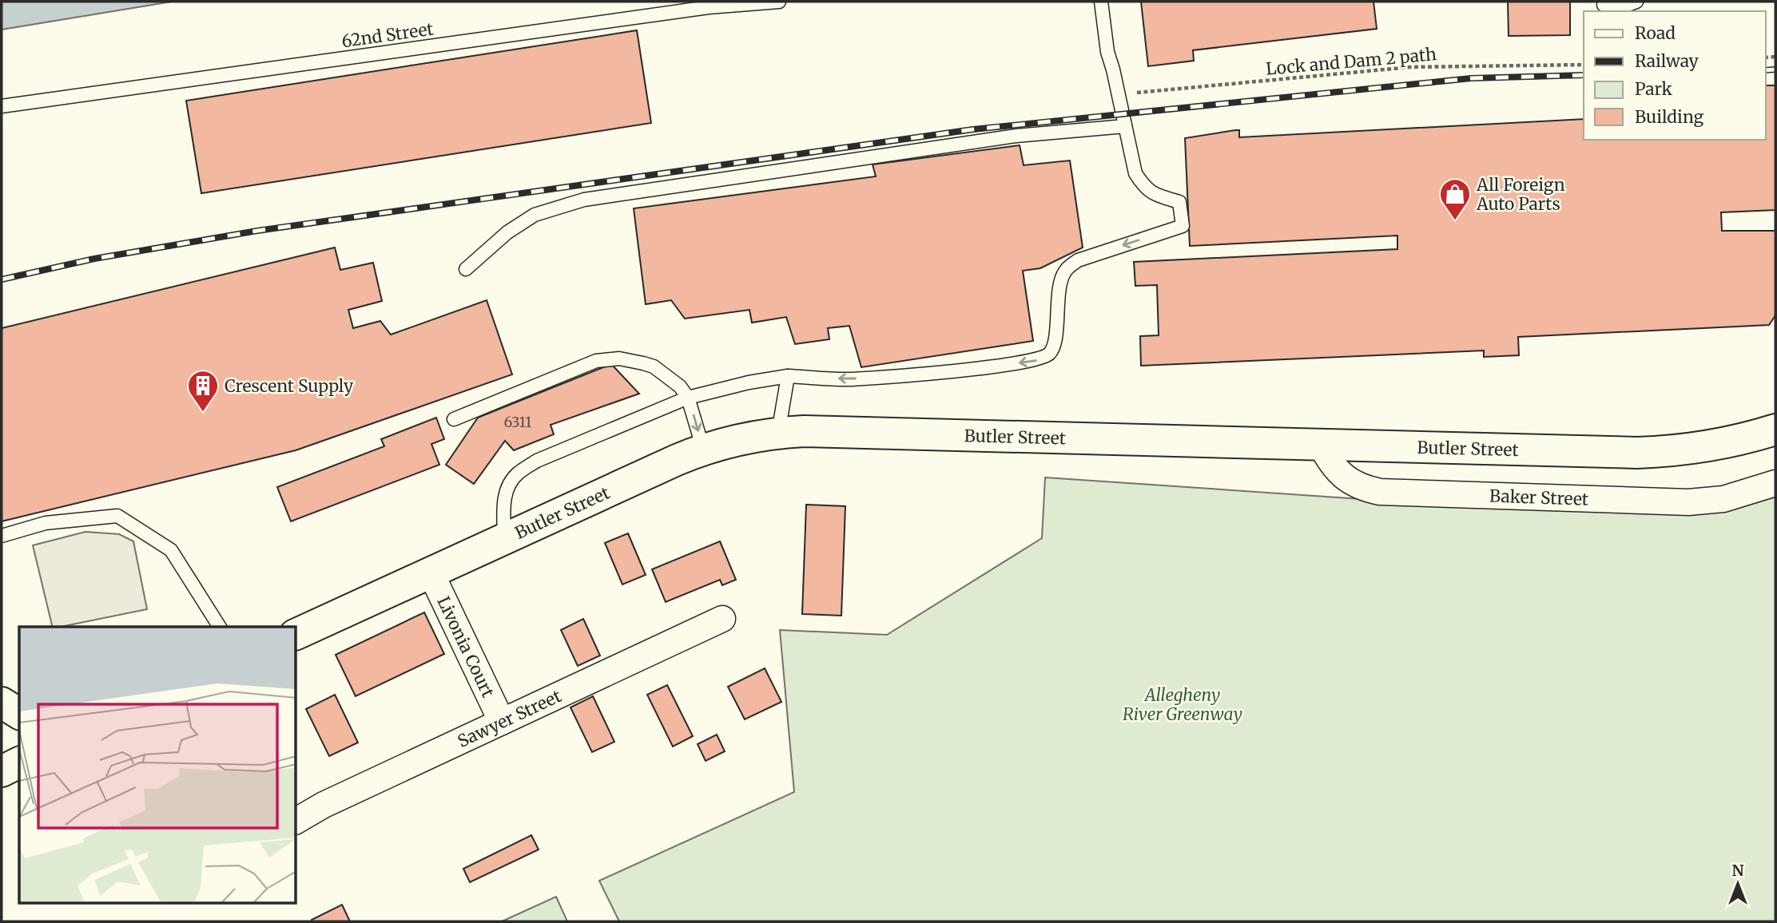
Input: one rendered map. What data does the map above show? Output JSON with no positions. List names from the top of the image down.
{
  "streets": {
    "highway": ["Butler Street"],
    "street": ["Baker Street", "Livonia Court", "Sawyer Street"],
    "lane": ["62nd Street"],
    "path": ["Lock and Dam 2 path"]
  },
  "crossings": [
    ["Butler Street", "Baker Street"],
    ["Butler Street", "Livonia Court"],
    ["Livonia Court", "Sawyer Street"]
  ],
  "parks": ["Allegheny River Greenway"],
  "places": {
    "shop": ["All Foreign Auto Parts"],
    "building": ["Crescent Supply"]
  },
  "house_numbers": ["6311"],
  "legend": [
    "Road",
    "Railway",
    "Park",
    "Building"
  ],
  "north": "top"
}
